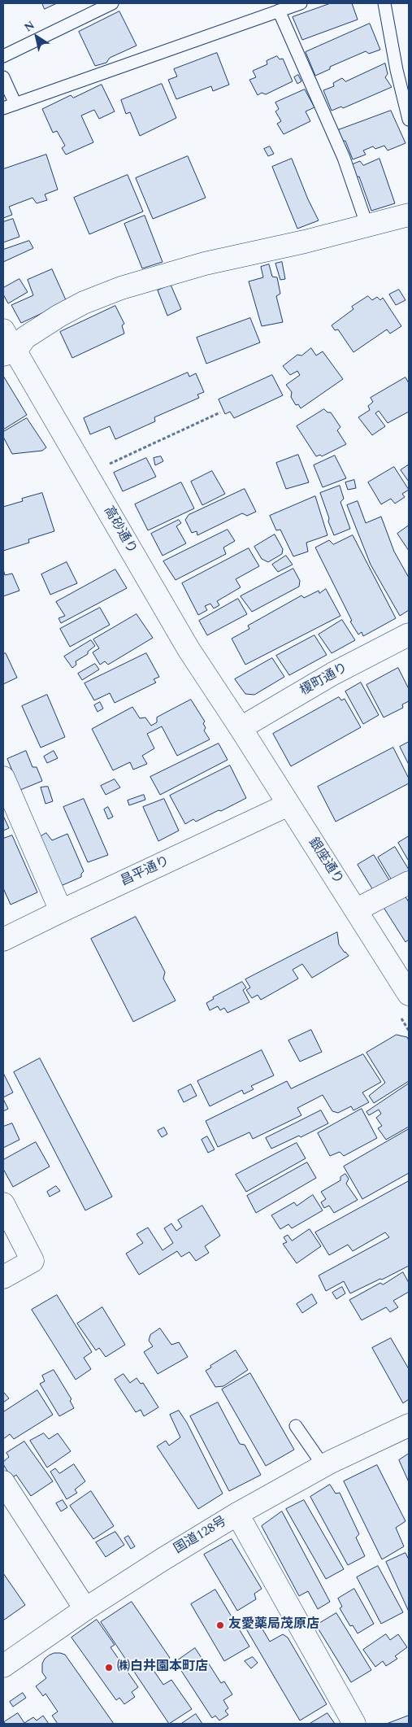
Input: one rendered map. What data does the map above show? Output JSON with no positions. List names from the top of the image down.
{
  "streets": {
    "main road": [
      "高砂通り",
      "榎町通り",
      "銀座通り",
      "昌平通り",
      "国道128号"
    ]
  },
  "crossings": [
    ["高砂通り", "榎町通り"],
    ["高砂通り", "銀座通り"],
    ["榎町通り", "銀座通り"],
    ["銀座通り", "昌平通り"]
  ],
  "places": ["友愛薬局茂原店", "㈱白井園本町店"],
  "north": "top left"
}
